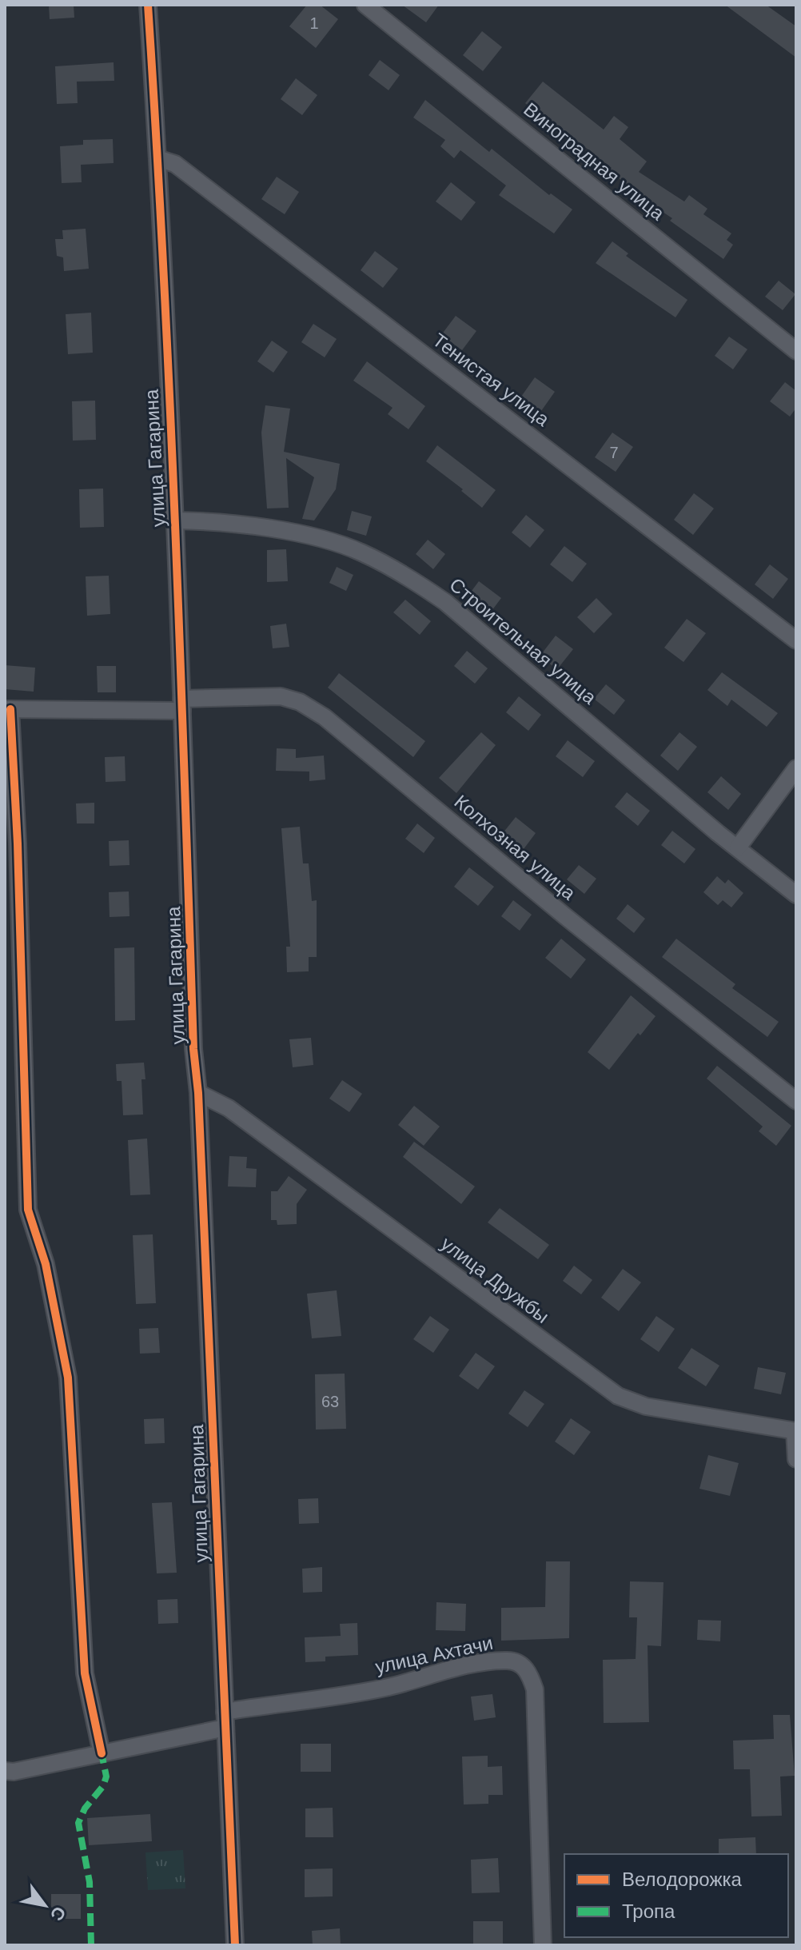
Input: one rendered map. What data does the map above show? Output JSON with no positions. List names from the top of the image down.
{
  "streets": {
    "street": [
      "Виноградная улица",
      "Тенистая улица",
      "улица Гагарина",
      "Строительная улица",
      "Колхозная улица",
      "улица Дружбы",
      "улица Ахтачи"
    ]
  },
  "crossings": [
    ["Тенистая улица", "улица Гагарина"],
    ["улица Гагарина", "Строительная улица"],
    ["улица Гагарина", "Колхозная улица"],
    ["улица Гагарина", "улица Дружбы"],
    ["улица Гагарина", "улица Ахтачи"]
  ],
  "house_numbers": ["1", "7", "63"],
  "legend": ["Велодорожка", "Тропа"],
  "north": "bottom right"
}
